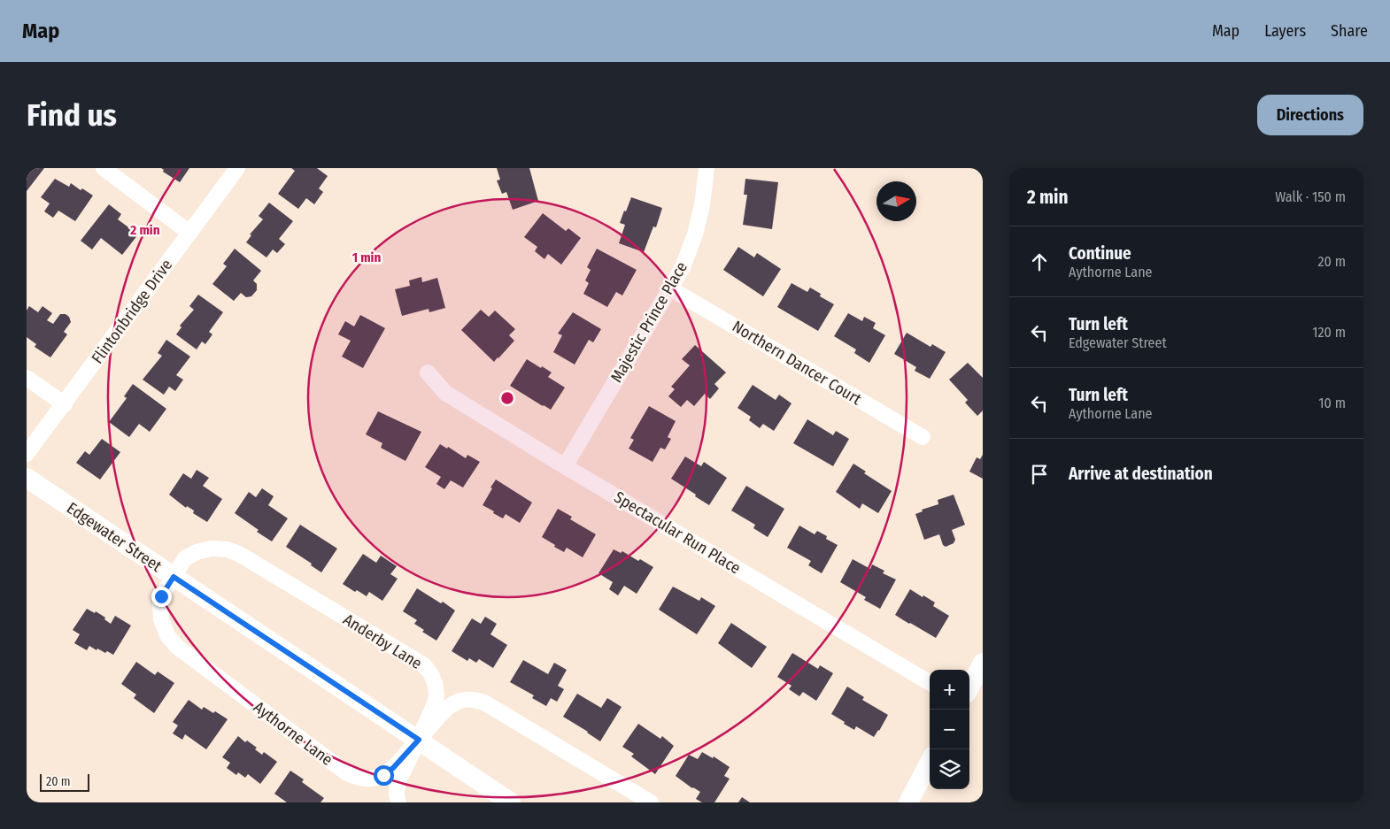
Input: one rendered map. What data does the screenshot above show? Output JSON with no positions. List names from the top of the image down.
{
  "streets": {
    "street": [
      "Flintonbridge Drive",
      "Majestic Prince Place",
      "Northern Dancer Court",
      "Spectacular Run Place",
      "Edgewater Street",
      "Anderby Lane",
      "Aythorne Lane"
    ]
  },
  "crossings": [
    ["Majestic Prince Place", "Northern Dancer Court"],
    ["Majestic Prince Place", "Spectacular Run Place"],
    ["Edgewater Street", "Anderby Lane"],
    ["Edgewater Street", "Aythorne Lane"],
    ["Anderby Lane", "Aythorne Lane"]
  ],
  "scale_bar": "20 m",
  "north": "right",
  "page": {
    "header": "Map",
    "nav": ["Map", "Layers", "Share"],
    "buttons": "Directions",
    "title": "Find us",
    "heading": ["2 min", "Walk · 150 m"],
    "list": [
      ["Continue", "Aythorne Lane", "20 m"],
      ["Turn left", "Edgewater Street", "120 m"],
      ["Turn left", "Aythorne Lane", "10 m"],
      "Arrive at destination"
    ],
    "map_buttons": ["+", "−"],
    "scale": "20 m"
  },
  "rings": ["2 min", "1 min"]
}
